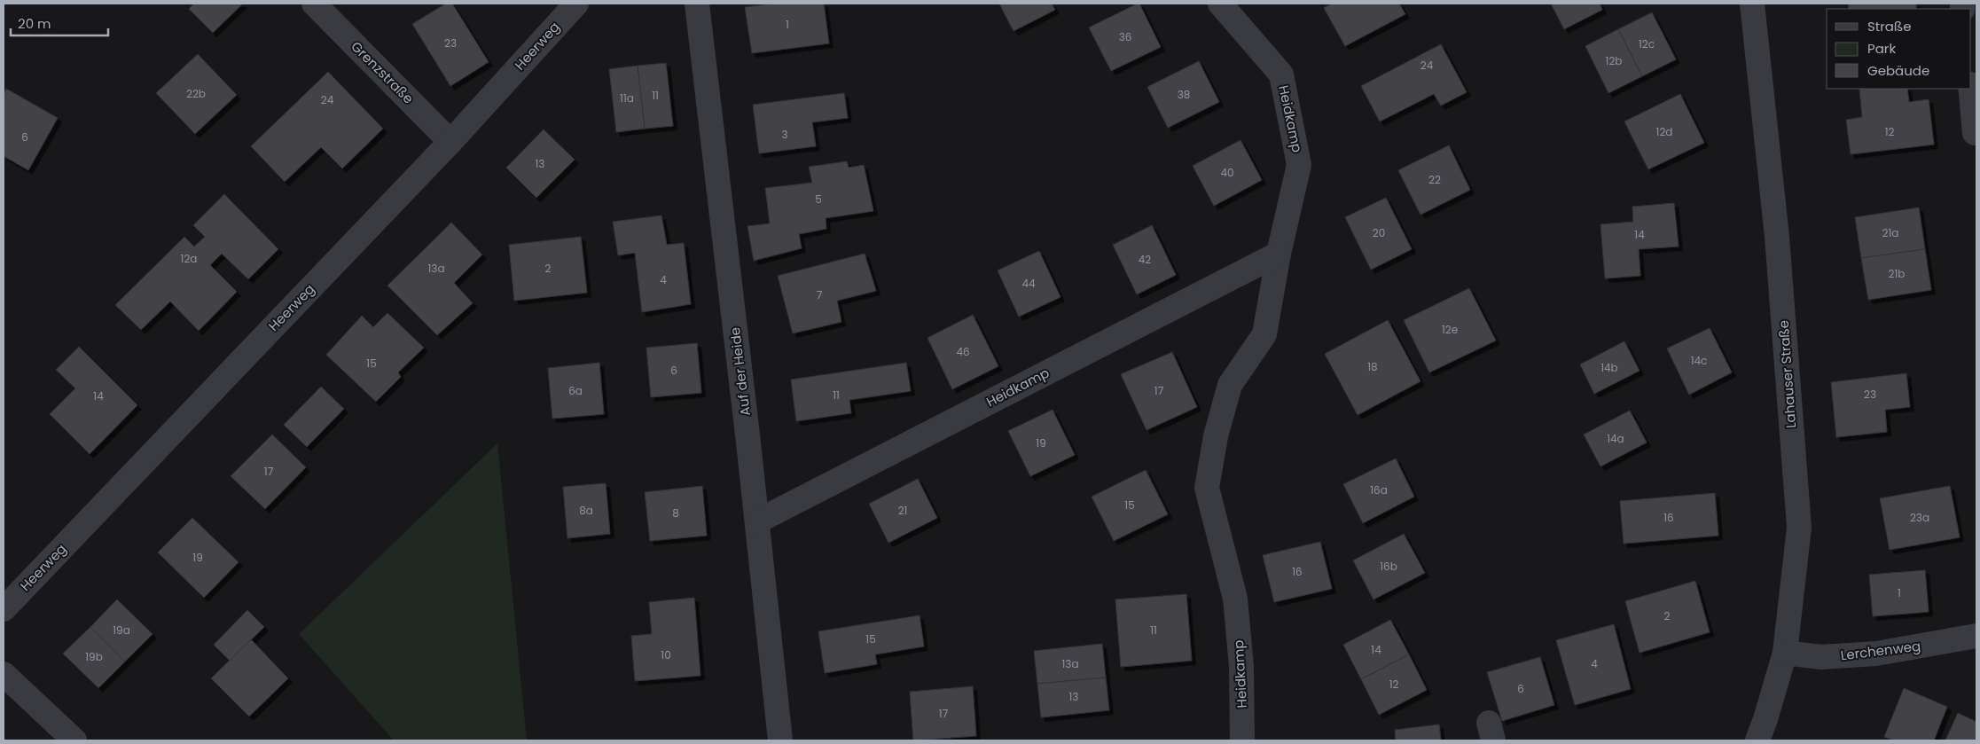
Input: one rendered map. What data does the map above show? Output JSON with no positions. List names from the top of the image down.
{
  "streets": {
    "street": [
      "Heerweg",
      "Grenzstraße",
      "Heidkamp",
      "Auf der Heide",
      "Lahauser Straße",
      "Lerchenweg"
    ]
  },
  "crossings": [
    ["Heerweg", "Grenzstraße"],
    ["Heidkamp", "Auf der Heide"],
    ["Lahauser Straße", "Lerchenweg"]
  ],
  "house_numbers": [
    "1",
    "36",
    "23",
    "12c",
    "12b",
    "24",
    "22b",
    "38",
    "11",
    "11a",
    "24",
    "12d",
    "12",
    "3",
    "6",
    "13",
    "40",
    "22",
    "5",
    "20",
    "21a",
    "14",
    "12a",
    "42",
    "13a",
    "2",
    "21b",
    "4",
    "44",
    "7",
    "12e",
    "46",
    "14c",
    "15",
    "18",
    "14b",
    "6",
    "6a",
    "17",
    "23",
    "11",
    "14",
    "14a",
    "19",
    "17",
    "16a",
    "15",
    "8a",
    "21",
    "8",
    "16",
    "23a",
    "19",
    "16b",
    "16",
    "1",
    "2",
    "19a",
    "11",
    "15",
    "14",
    "10",
    "19b",
    "13a",
    "4",
    "12",
    "6",
    "13",
    "17"
  ],
  "legend": ["Straße", "Park", "Gebäude"],
  "scale_bar": "20 m"
}
